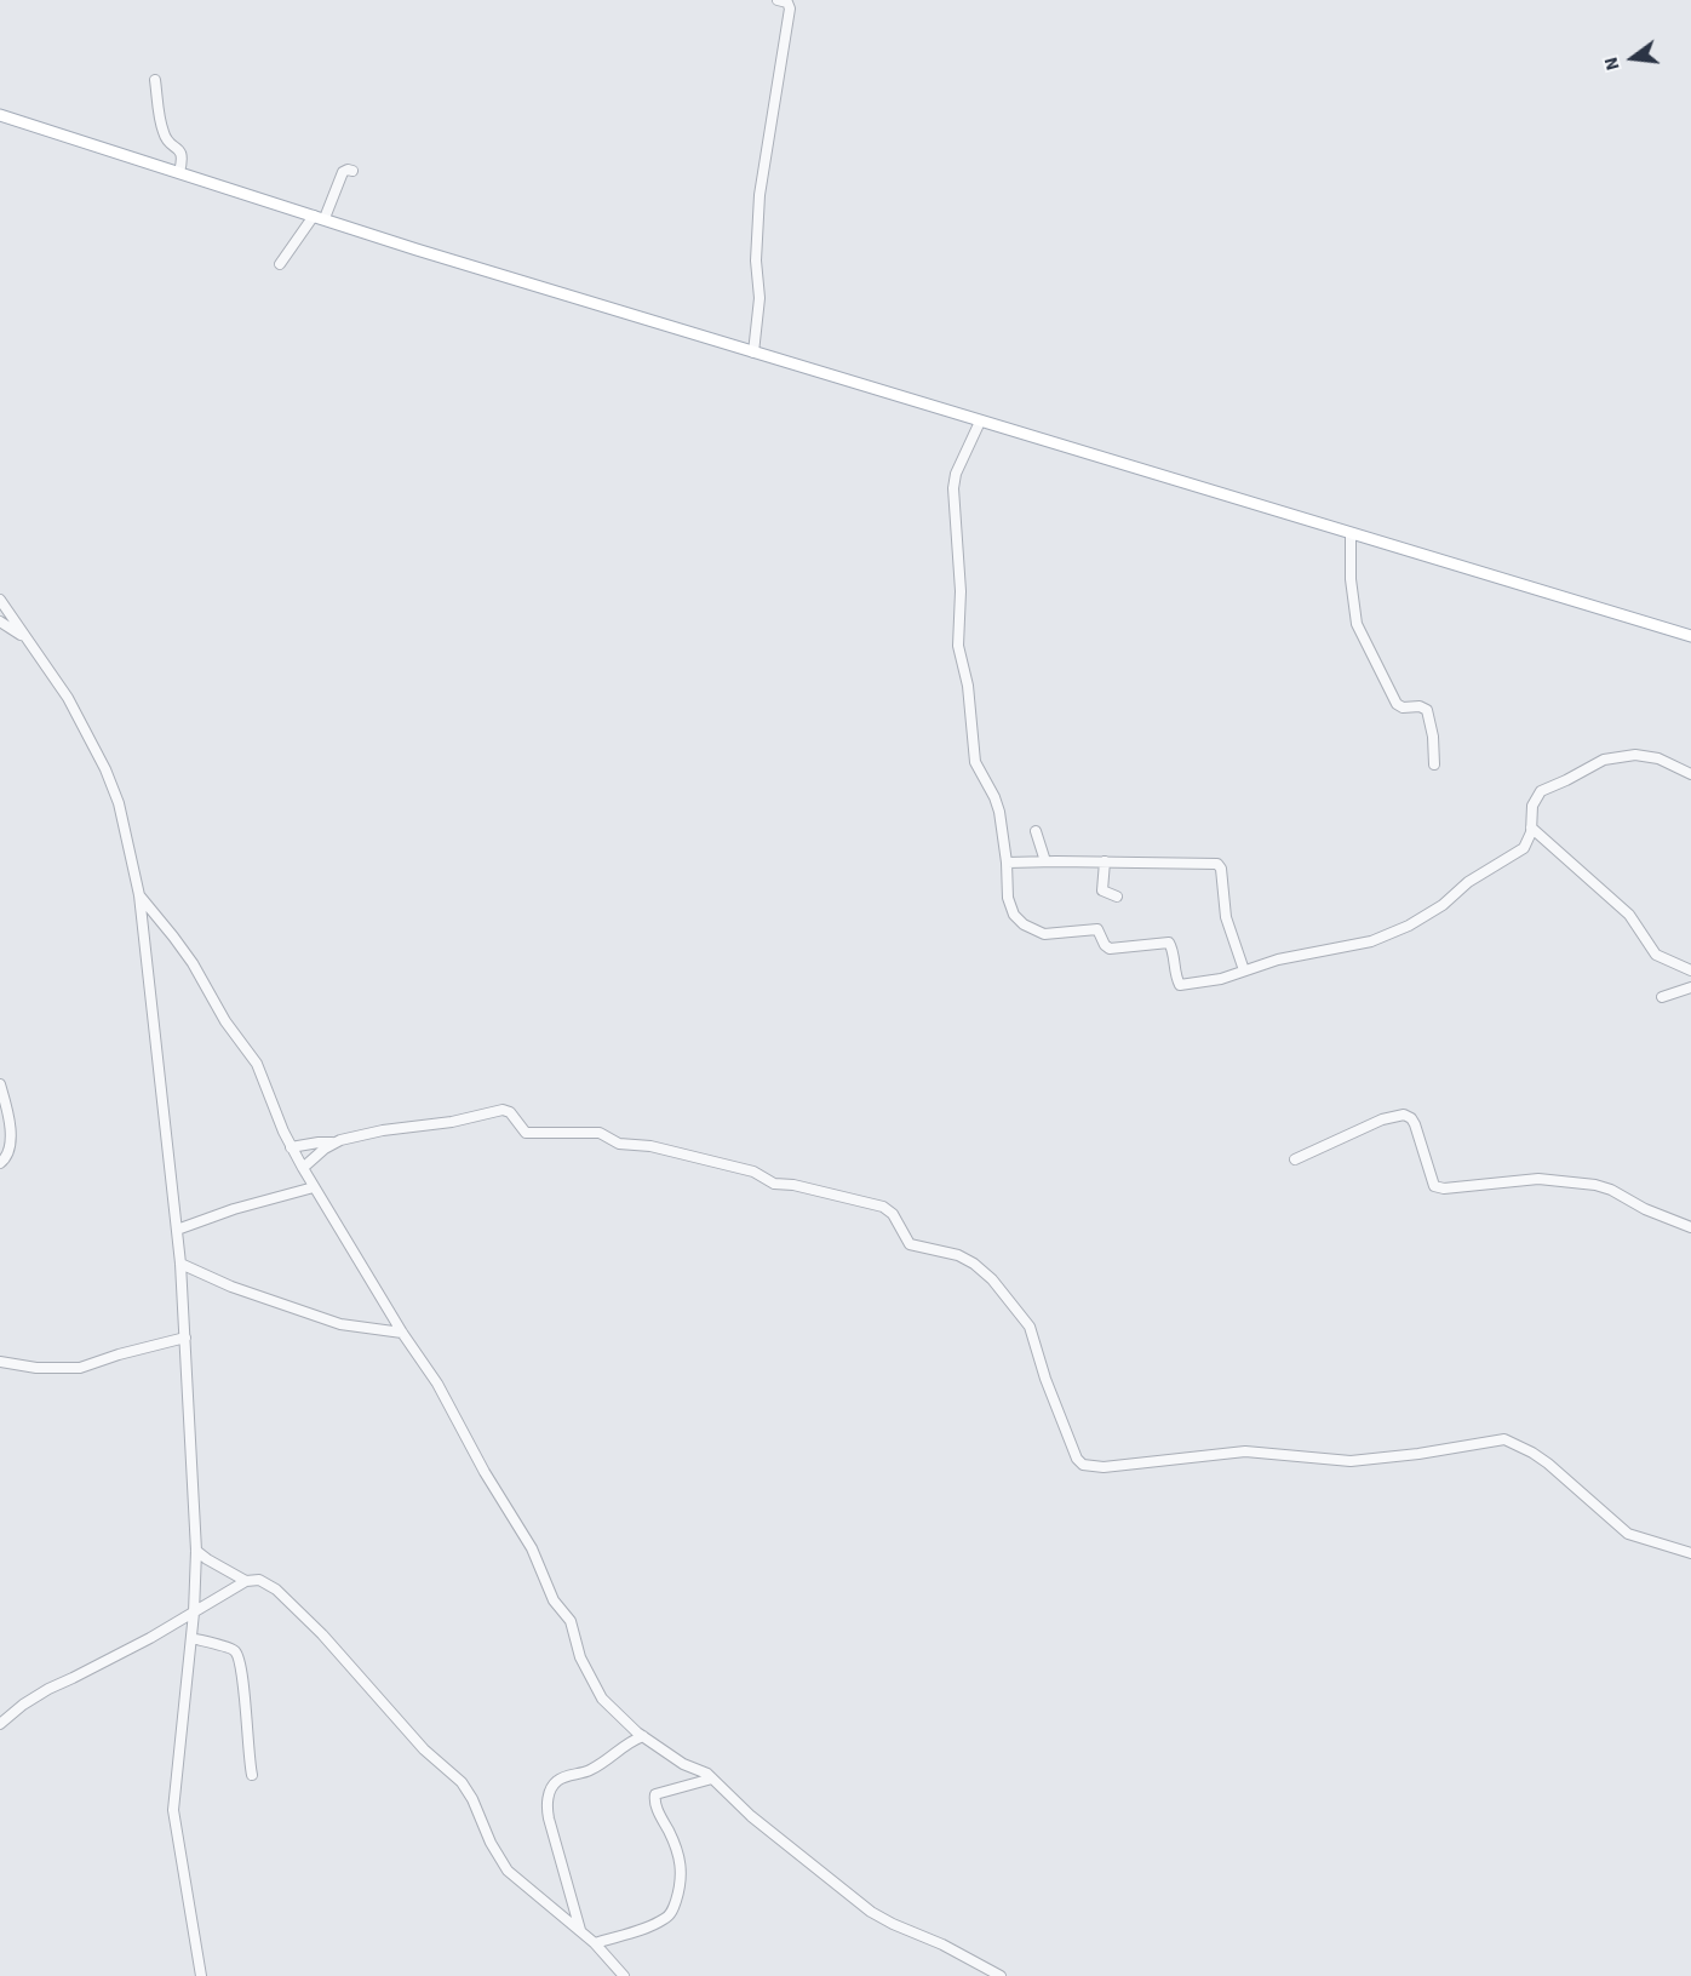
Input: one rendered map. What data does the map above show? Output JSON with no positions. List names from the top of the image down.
{
  "north": "left"
}
